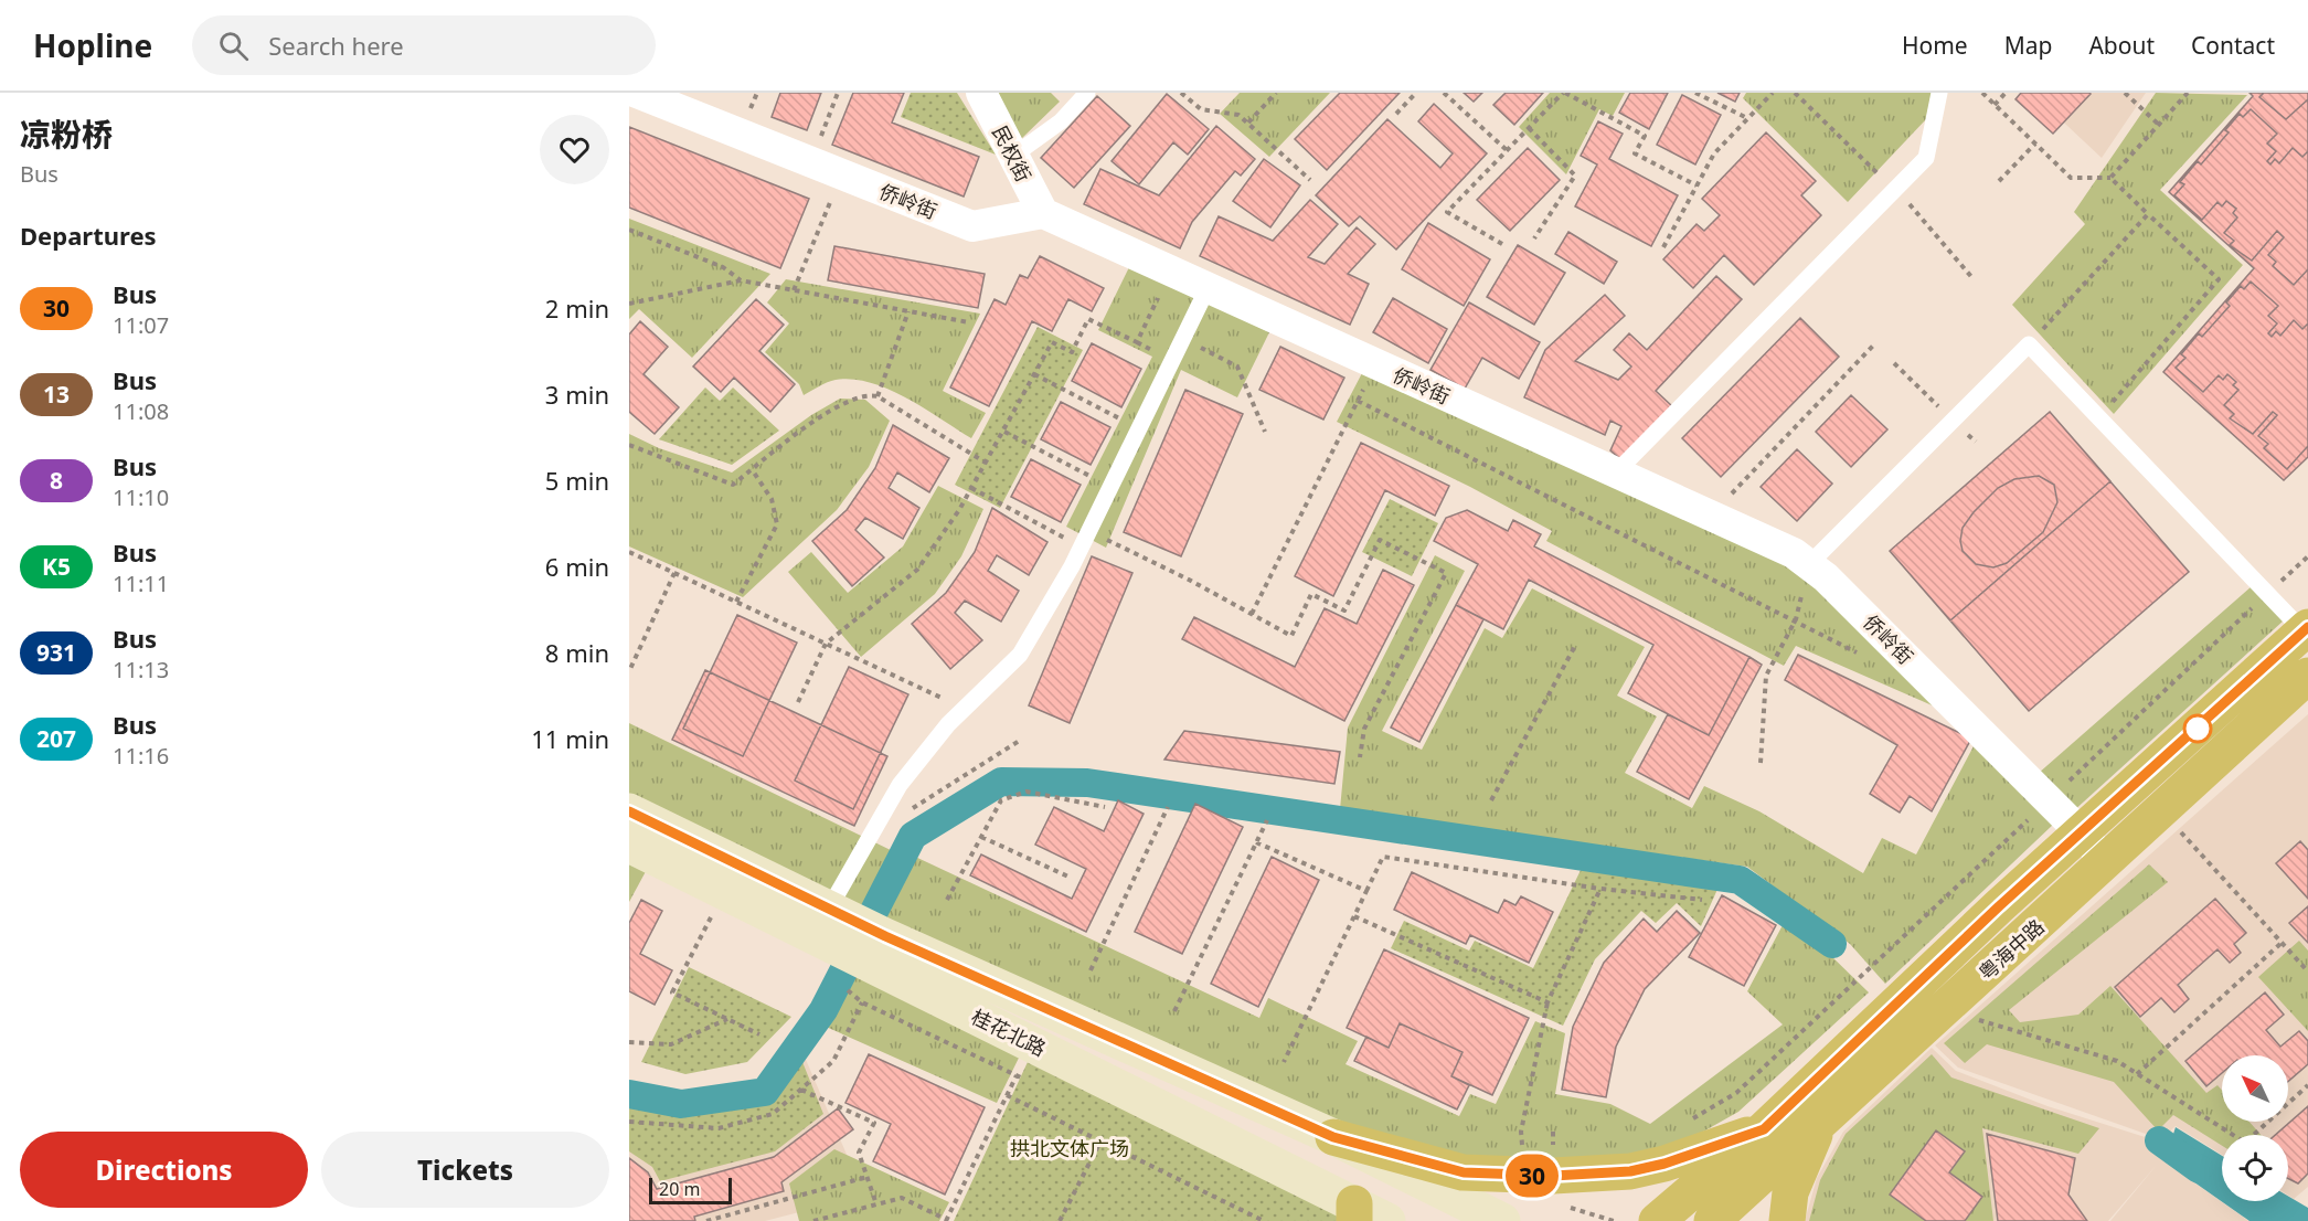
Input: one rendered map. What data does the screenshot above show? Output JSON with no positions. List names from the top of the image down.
{
  "streets": {
    "highway": ["粤海中路"],
    "main road": ["桂花北路"],
    "street": ["民权街", "侨岭街"]
  },
  "crossings": [
    ["民权街", "侨岭街"],
    ["侨岭街", "粤海中路"]
  ],
  "parks": ["拱北文体广场"],
  "lines": ["bus line 30"],
  "scale_bar": "20 m",
  "north": "top left",
  "page": {
    "header": "Hopline",
    "search": "Search here",
    "nav": [
      "Home",
      "Map",
      "About",
      "Contact"
    ],
    "heading": [
      ["凉粉桥", "Bus"],
      "Departures"
    ],
    "on_map": "30",
    "list": [
      {
        "mark": "30",
        "name": "Bus",
        "note": "11:07",
        "value": "2 min"
      },
      {
        "mark": "13",
        "name": "Bus",
        "note": "11:08",
        "value": "3 min"
      },
      {
        "mark": "8",
        "name": "Bus",
        "note": "11:10",
        "value": "5 min"
      },
      {
        "mark": "K5",
        "name": "Bus",
        "note": "11:11",
        "value": "6 min"
      },
      {
        "mark": "931",
        "name": "Bus",
        "note": "11:13",
        "value": "8 min"
      },
      {
        "mark": "207",
        "name": "Bus",
        "note": "11:16",
        "value": "11 min"
      }
    ],
    "buttons": ["Directions", "Tickets"],
    "scale": "20 m"
  }
}
